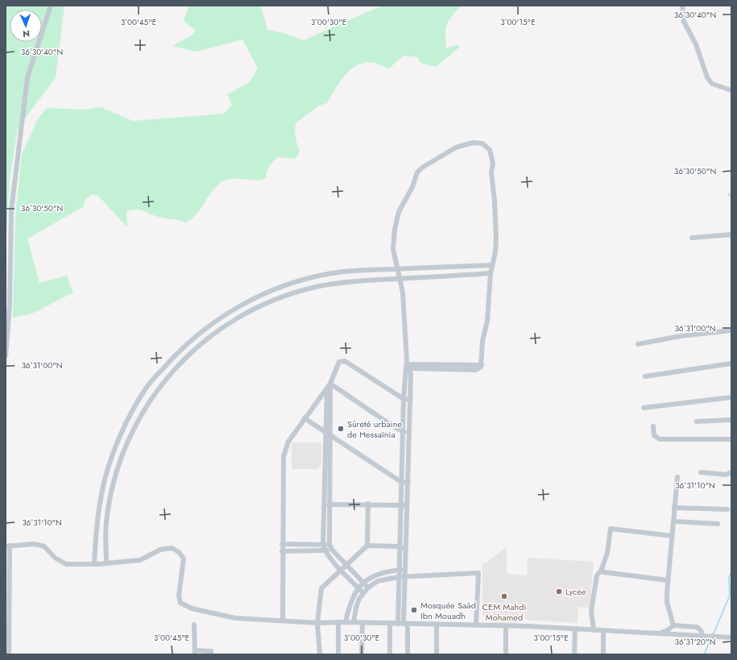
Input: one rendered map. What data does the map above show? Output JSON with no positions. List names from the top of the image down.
{
  "places": [
    "Sûreté urbaine de Hessaïnia",
    "Lycée",
    "CEM Mahdi Mohamed",
    "Mosquée Saâd Ibn Mouadh"
  ],
  "north": "bottom",
  "coordinates": [
    "36°30'40\"N",
    "3°00'45\"E",
    "3°00'30\"E",
    "3°00'15\"E",
    "36°30'50\"N",
    "36°31'00\"N",
    "36°31'10\"N",
    "36°31'20\"N"
  ]
}
